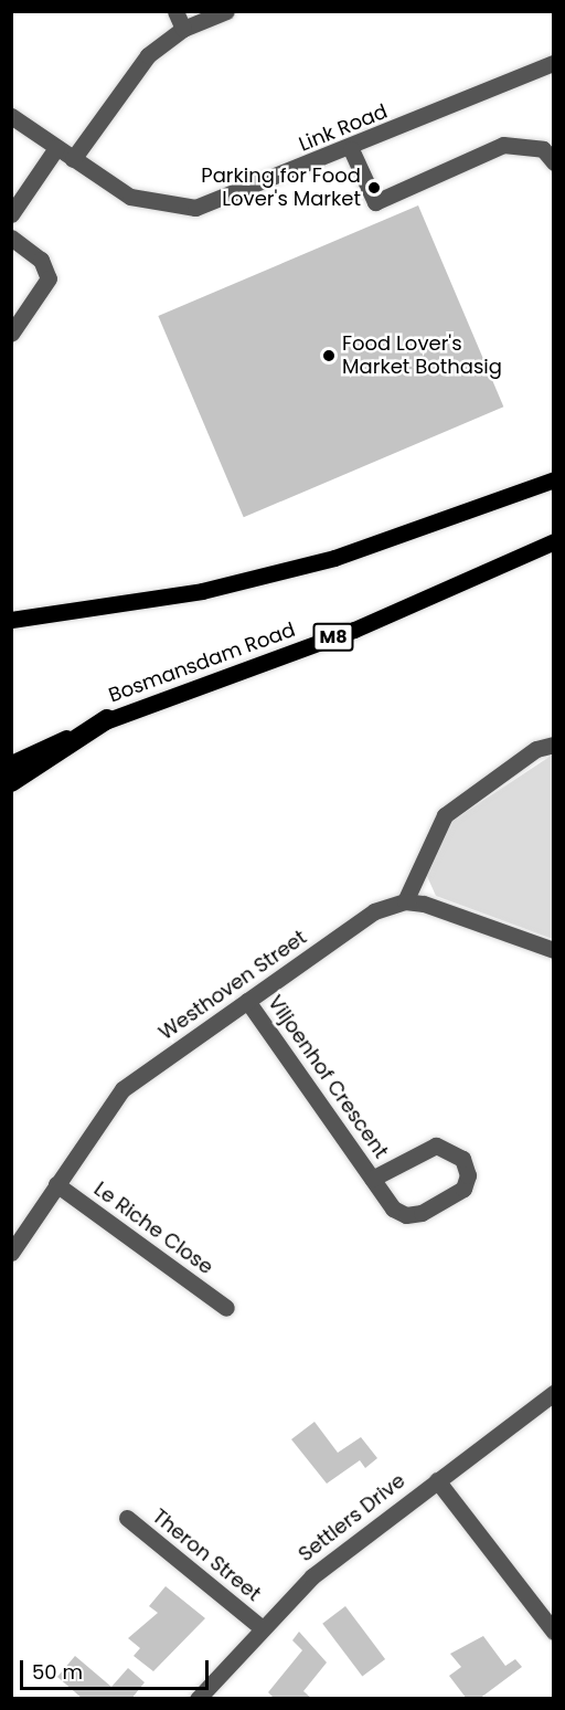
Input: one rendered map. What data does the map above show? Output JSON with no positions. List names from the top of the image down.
{
  "streets": {
    "main road": ["M8", "Bosmansdam Road"],
    "street": [
      "Link Road",
      "Westhoven Street",
      "Viljoenhof Crescent",
      "Le Riche Close",
      "Settlers Drive",
      "Theron Street"
    ]
  },
  "crossings": [
    ["Westhoven Street", "Viljoenhof Crescent"],
    ["Westhoven Street", "Le Riche Close"],
    ["Settlers Drive", "Theron Street"]
  ],
  "places": ["Parking for Food Lover's Market", "Food Lover's Market Bothasig"],
  "scale_bar": "50 m"
}
